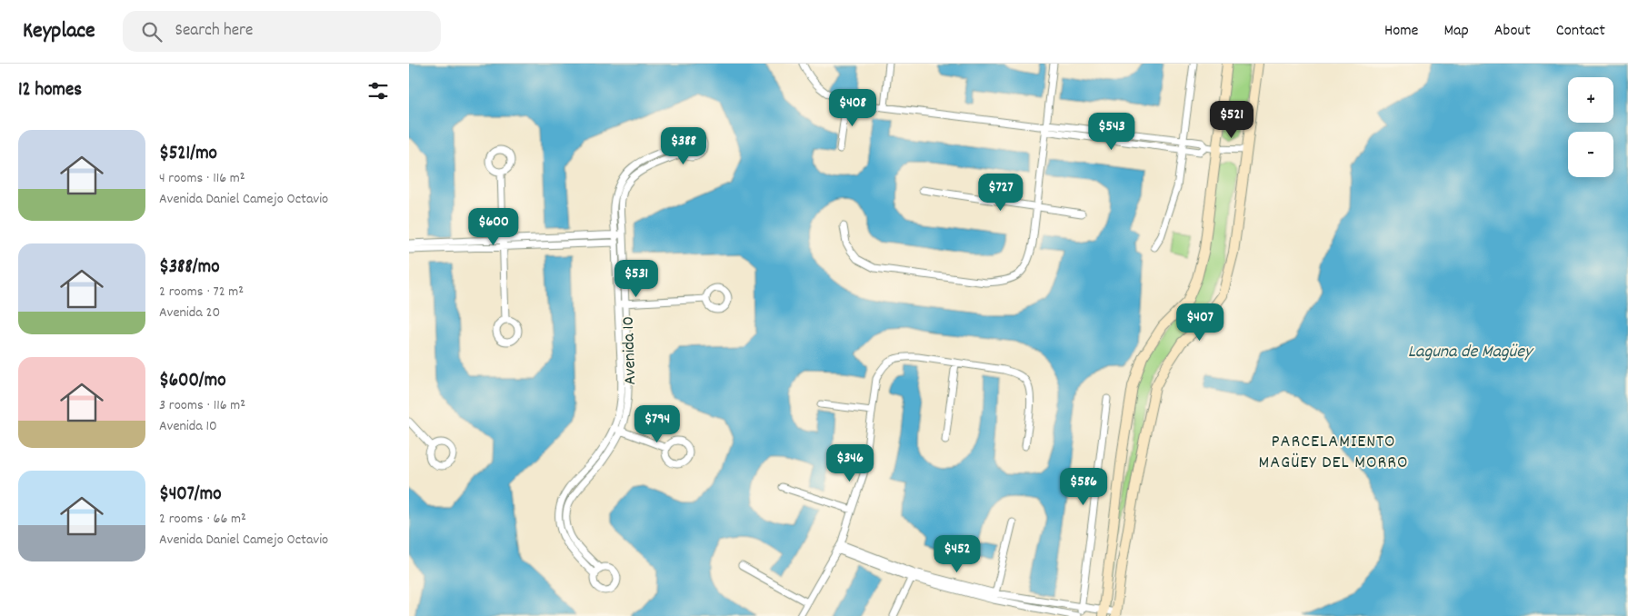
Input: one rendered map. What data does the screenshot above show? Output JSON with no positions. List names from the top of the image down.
{
  "streets": {
    "street": ["Avenida 10"]
  },
  "districts": ["PARCELAMIENTO MAGÜEY DEL MORRO"],
  "water": ["Laguna de Magüey"],
  "page": {
    "header": "Keyplace",
    "search": "Search here",
    "nav": [
      "Home",
      "Map",
      "About",
      "Contact"
    ],
    "heading": "12 homes",
    "map_buttons": ["+", "−"],
    "price": [
      "$408",
      "$521",
      "$543",
      "$388",
      "$727",
      "$600",
      "$531",
      "$407",
      "$794",
      "$346",
      "$586",
      "$452"
    ],
    "list": [
      {
        "name": "$521/mo",
        "note": "4 rooms · 116 m² · Avenida Daniel Camejo Octavio"
      },
      {
        "name": "$388/mo",
        "note": "2 rooms · 72 m² · Avenida 20"
      },
      {
        "name": "$600/mo",
        "note": "3 rooms · 116 m² · Avenida 10"
      },
      {
        "name": "$407/mo",
        "note": "2 rooms · 66 m² · Avenida Daniel Camejo Octavio"
      }
    ]
  }
}
